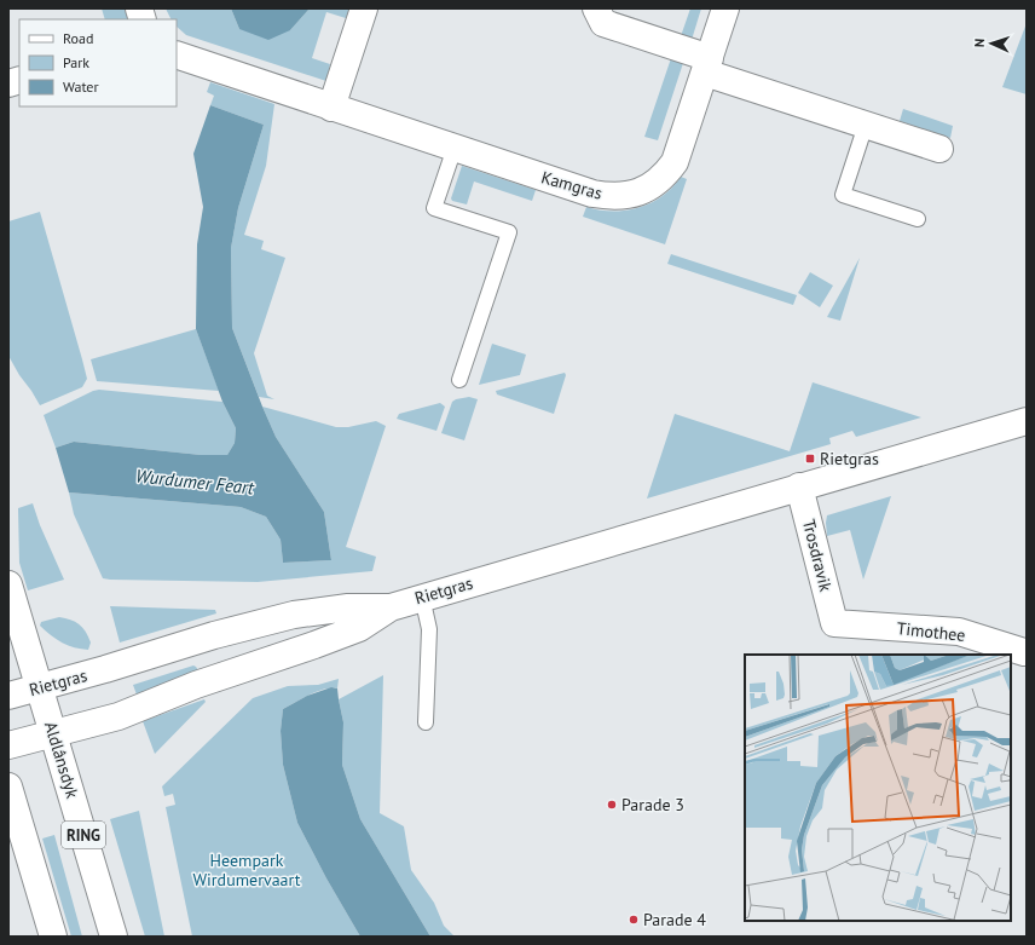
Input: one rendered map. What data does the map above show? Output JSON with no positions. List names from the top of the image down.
{
  "streets": {
    "street": [
      "Kamgras",
      "Trosdravik",
      "Rietgras",
      "Timothee",
      "Aldlânsdyk",
      "RING"
    ]
  },
  "crossings": [
    ["Trosdravik", "Rietgras"],
    ["Trosdravik", "Timothee"],
    ["Rietgras", "Aldlânsdyk"]
  ],
  "water": ["Wurdumer Feart"],
  "parks": ["Heempark Wirdumervaart"],
  "places": {
    "transit": ["Rietgras"],
    "other": ["Parade 3", "Parade 4"]
  },
  "legend": ["Road", "Park", "Water"],
  "north": "left"
}
